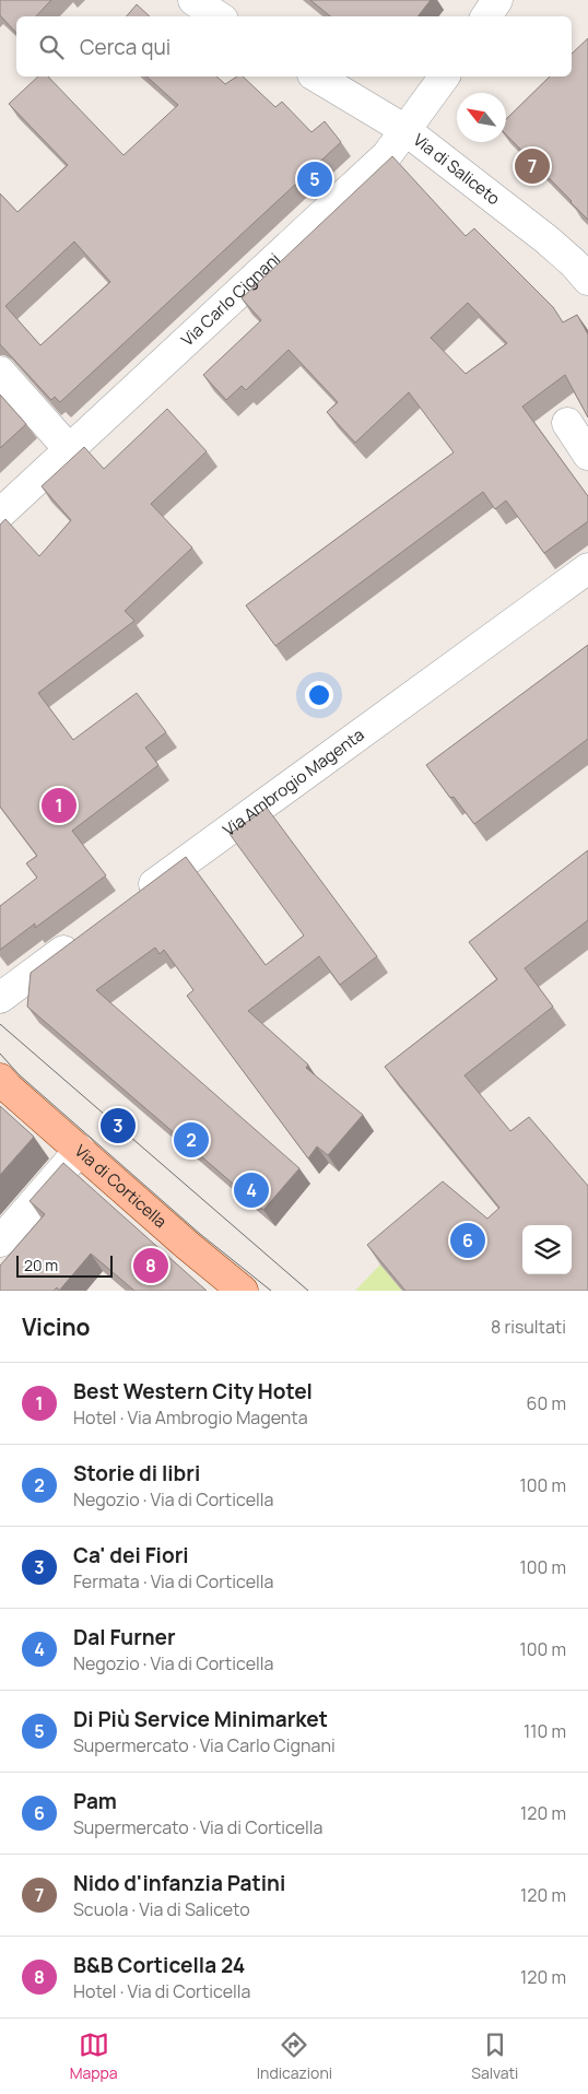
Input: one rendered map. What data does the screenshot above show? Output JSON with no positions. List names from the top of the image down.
{
  "streets": {
    "main road": ["Via di Corticella"],
    "street": ["Via di Saliceto", "Via Carlo Cignani", "Via Ambrogio Magenta"]
  },
  "crossings": [
    ["Via di Saliceto", "Via Carlo Cignani"]
  ],
  "scale_bar": "20 m",
  "north": "top left",
  "page": {
    "search": "Cerca qui",
    "pins": [
      "7",
      "5",
      "1",
      "3",
      "2",
      "4",
      "6",
      "8"
    ],
    "scale": "20 m",
    "heading": ["Vicino", "8 risultati"],
    "list": [
      {
        "mark": "1",
        "name": "Best Western City Hotel",
        "note": "Hotel · Via Ambrogio Magenta",
        "value": "60 m"
      },
      {
        "mark": "2",
        "name": "Storie di libri",
        "note": "Negozio · Via di Corticella",
        "value": "100 m"
      },
      {
        "mark": "3",
        "name": "Ca' dei Fiori",
        "note": "Fermata · Via di Corticella",
        "value": "100 m"
      },
      {
        "mark": "4",
        "name": "Dal Furner",
        "note": "Negozio · Via di Corticella",
        "value": "100 m"
      },
      {
        "mark": "5",
        "name": "Di Più Service Minimarket",
        "note": "Supermercato · Via Carlo Cignani",
        "value": "110 m"
      },
      {
        "mark": "6",
        "name": "Pam",
        "note": "Supermercato · Via di Corticella",
        "value": "120 m"
      },
      {
        "mark": "7",
        "name": "Nido d'infanzia Patini",
        "note": "Scuola · Via di Saliceto",
        "value": "120 m"
      },
      {
        "mark": "8",
        "name": "B&B Corticella 24",
        "note": "Hotel · Via di Corticella",
        "value": "120 m"
      }
    ],
    "nav": ["Mappa", "Indicazioni", "Salvati"]
  }
}
